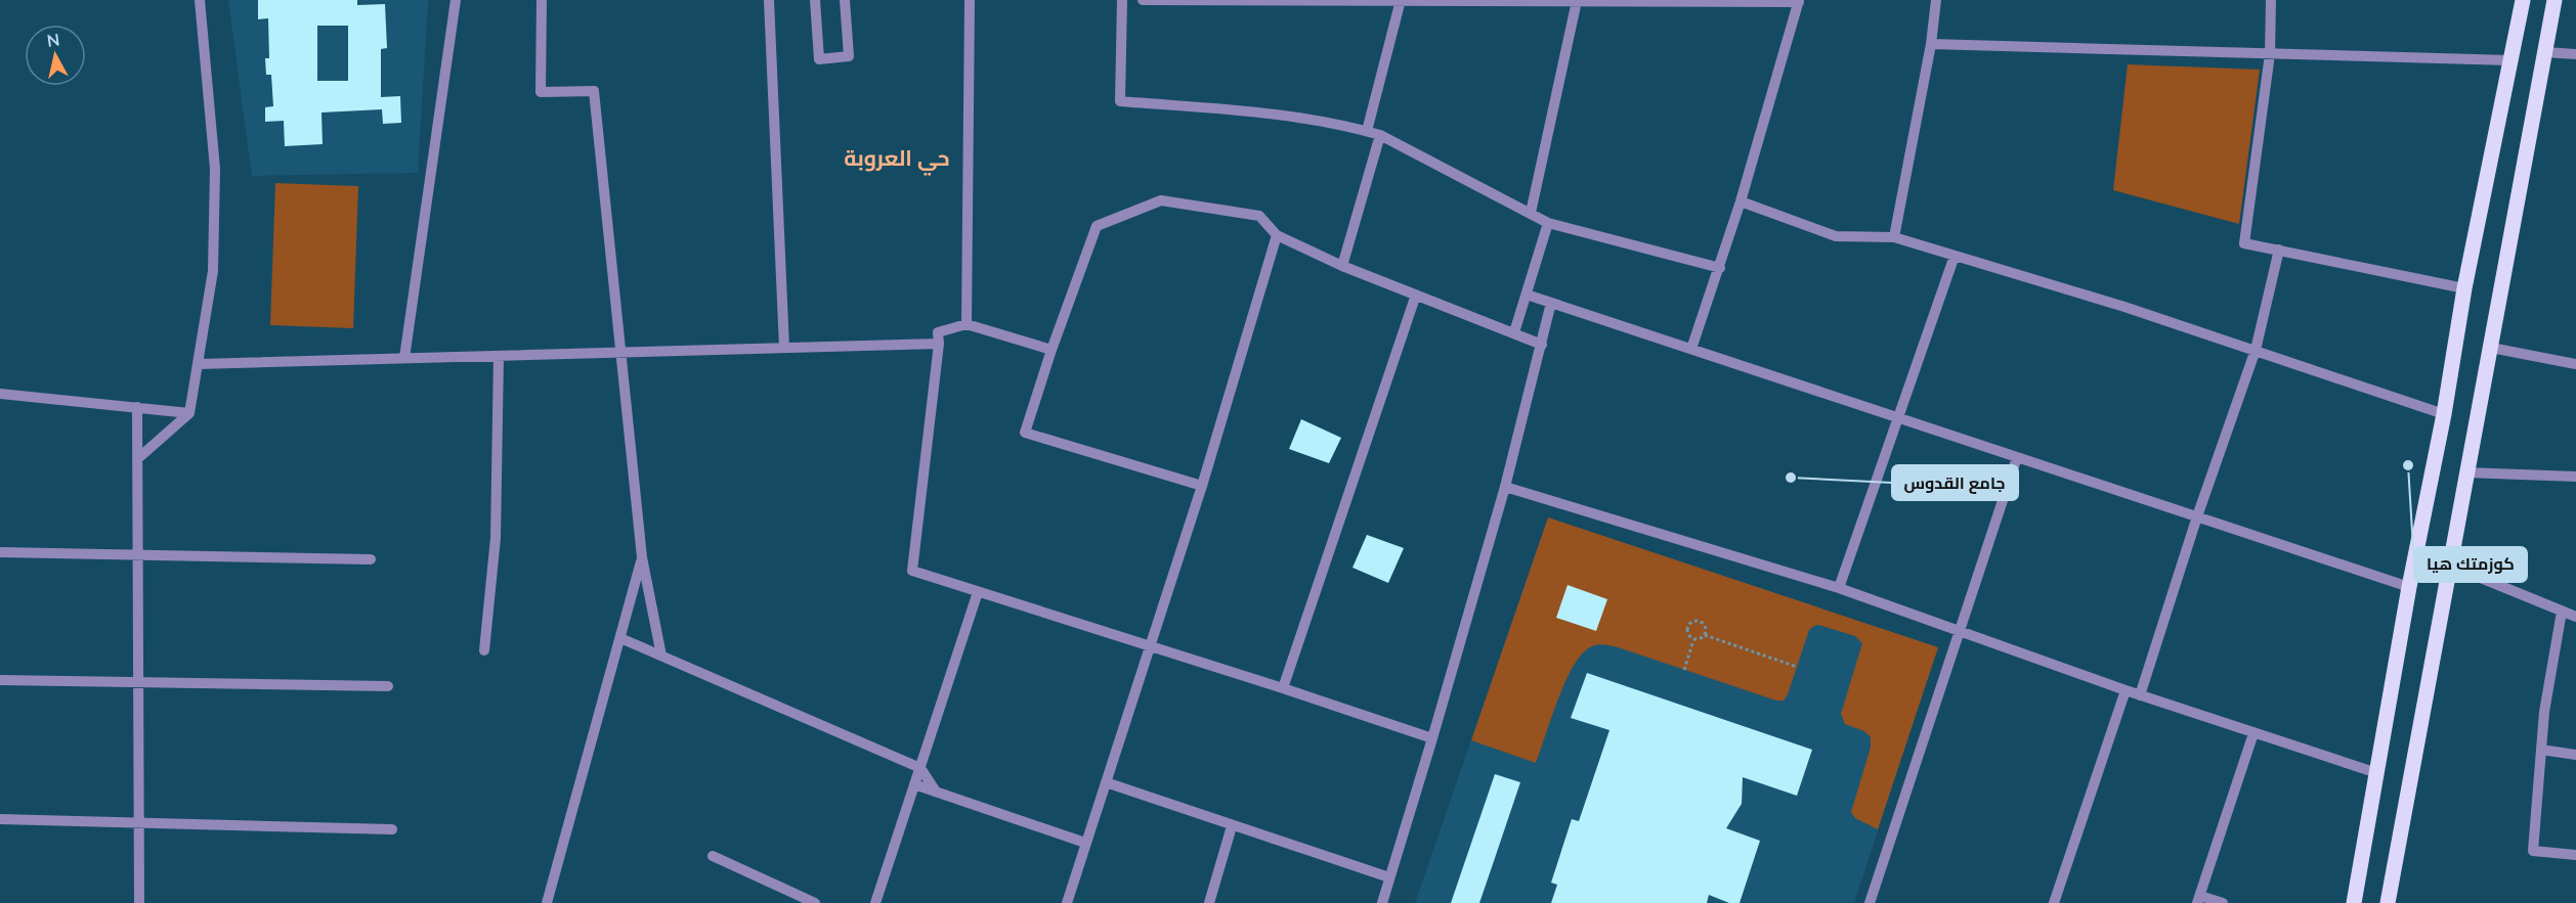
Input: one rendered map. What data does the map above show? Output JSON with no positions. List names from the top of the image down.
{
  "districts": ["حي العروبة"],
  "places": ["كوزمتك هيا", "جامع القدوس"],
  "north": "top"
}
